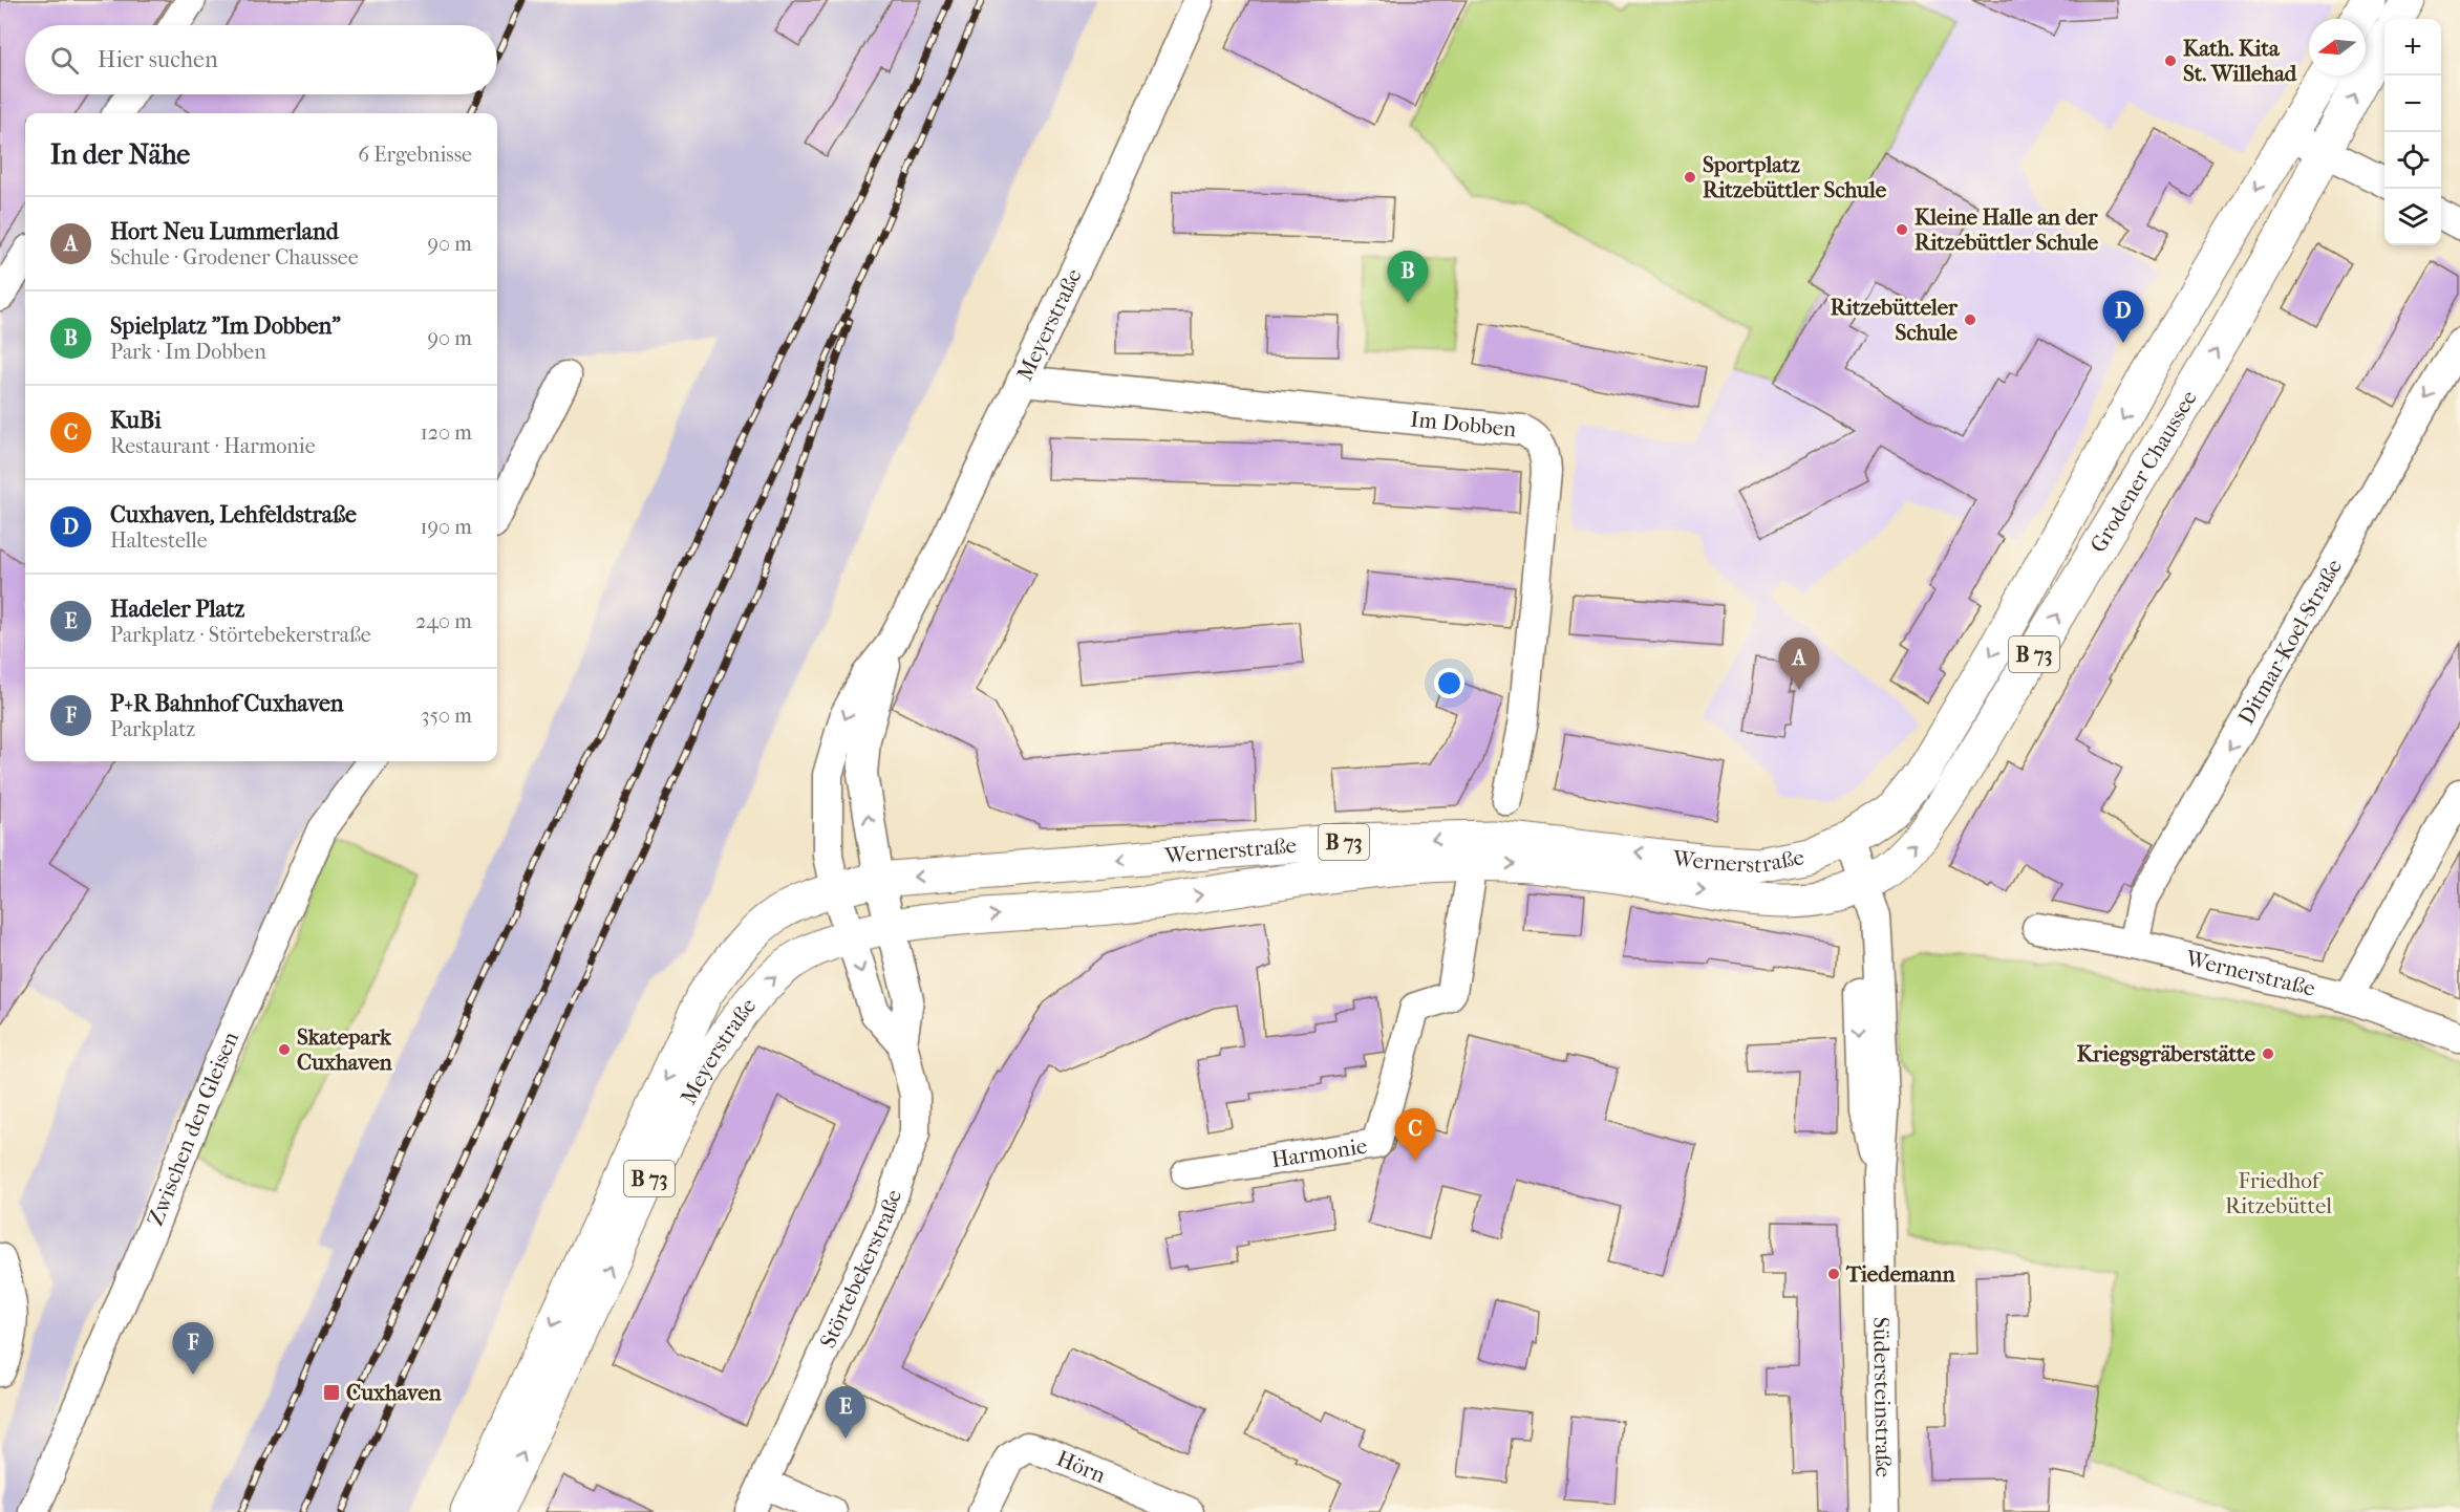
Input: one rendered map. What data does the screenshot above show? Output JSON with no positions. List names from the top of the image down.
{
  "streets": {
    "main road": [
      "Meyerstraße",
      "Grodener Chaussee",
      "B 73",
      "Wernerstraße"
    ],
    "street": [
      "Im Dobben",
      "Ditmar-Koel-Straße",
      "Zwischen den Gleisen",
      "Harmonie",
      "Störtebekerstraße",
      "Südersteinstraße",
      "Hörn"
    ]
  },
  "crossings": [
    ["Meyerstraße", "Im Dobben"],
    ["Meyerstraße", "Wernerstraße"],
    ["Meyerstraße", "Störtebekerstraße"],
    ["Grodener Chaussee", "Wernerstraße"],
    ["Grodener Chaussee", "Südersteinstraße"],
    ["Ditmar-Koel-Straße", "Wernerstraße"],
    ["Wernerstraße", "Harmonie"],
    ["Wernerstraße", "Störtebekerstraße"],
    ["Wernerstraße", "Südersteinstraße"]
  ],
  "parks": ["Friedhof Ritzebüttel"],
  "places": {
    "other": [
      "Kath. Kita St. Willehad",
      "Sportplatz Ritzebüttler Schule",
      "Kleine Halle an der Ritzebüttler Schule",
      "Ritzebütteler Schule",
      "Skatepark Cuxhaven",
      "Kriegsgräberstätte",
      "Tiedemann"
    ],
    "transit": ["Cuxhaven"]
  },
  "north": "left",
  "page": {
    "map_buttons": ["+", "−"],
    "search": "Hier suchen",
    "heading": ["In der Nähe", "6 Ergebnisse"],
    "list": [
      {
        "mark": "A",
        "name": "Hort Neu Lummerland",
        "note": "Schule · Grodener Chaussee",
        "value": "90 m"
      },
      {
        "mark": "B",
        "name": "Spielplatz \"Im Dobben\"",
        "note": "Park · Im Dobben",
        "value": "90 m"
      },
      {
        "mark": "C",
        "name": "KuBi",
        "note": "Restaurant · Harmonie",
        "value": "120 m"
      },
      {
        "mark": "D",
        "name": "Cuxhaven, Lehfeldstraße",
        "note": "Haltestelle",
        "value": "190 m"
      },
      {
        "mark": "E",
        "name": "Hadeler Platz",
        "note": "Parkplatz · Störtebekerstraße",
        "value": "240 m"
      },
      {
        "mark": "F",
        "name": "P+R Bahnhof Cuxhaven",
        "note": "Parkplatz",
        "value": "350 m"
      }
    ],
    "pins": [
      "B",
      "D",
      "A",
      "C",
      "F",
      "E"
    ]
  }
}
